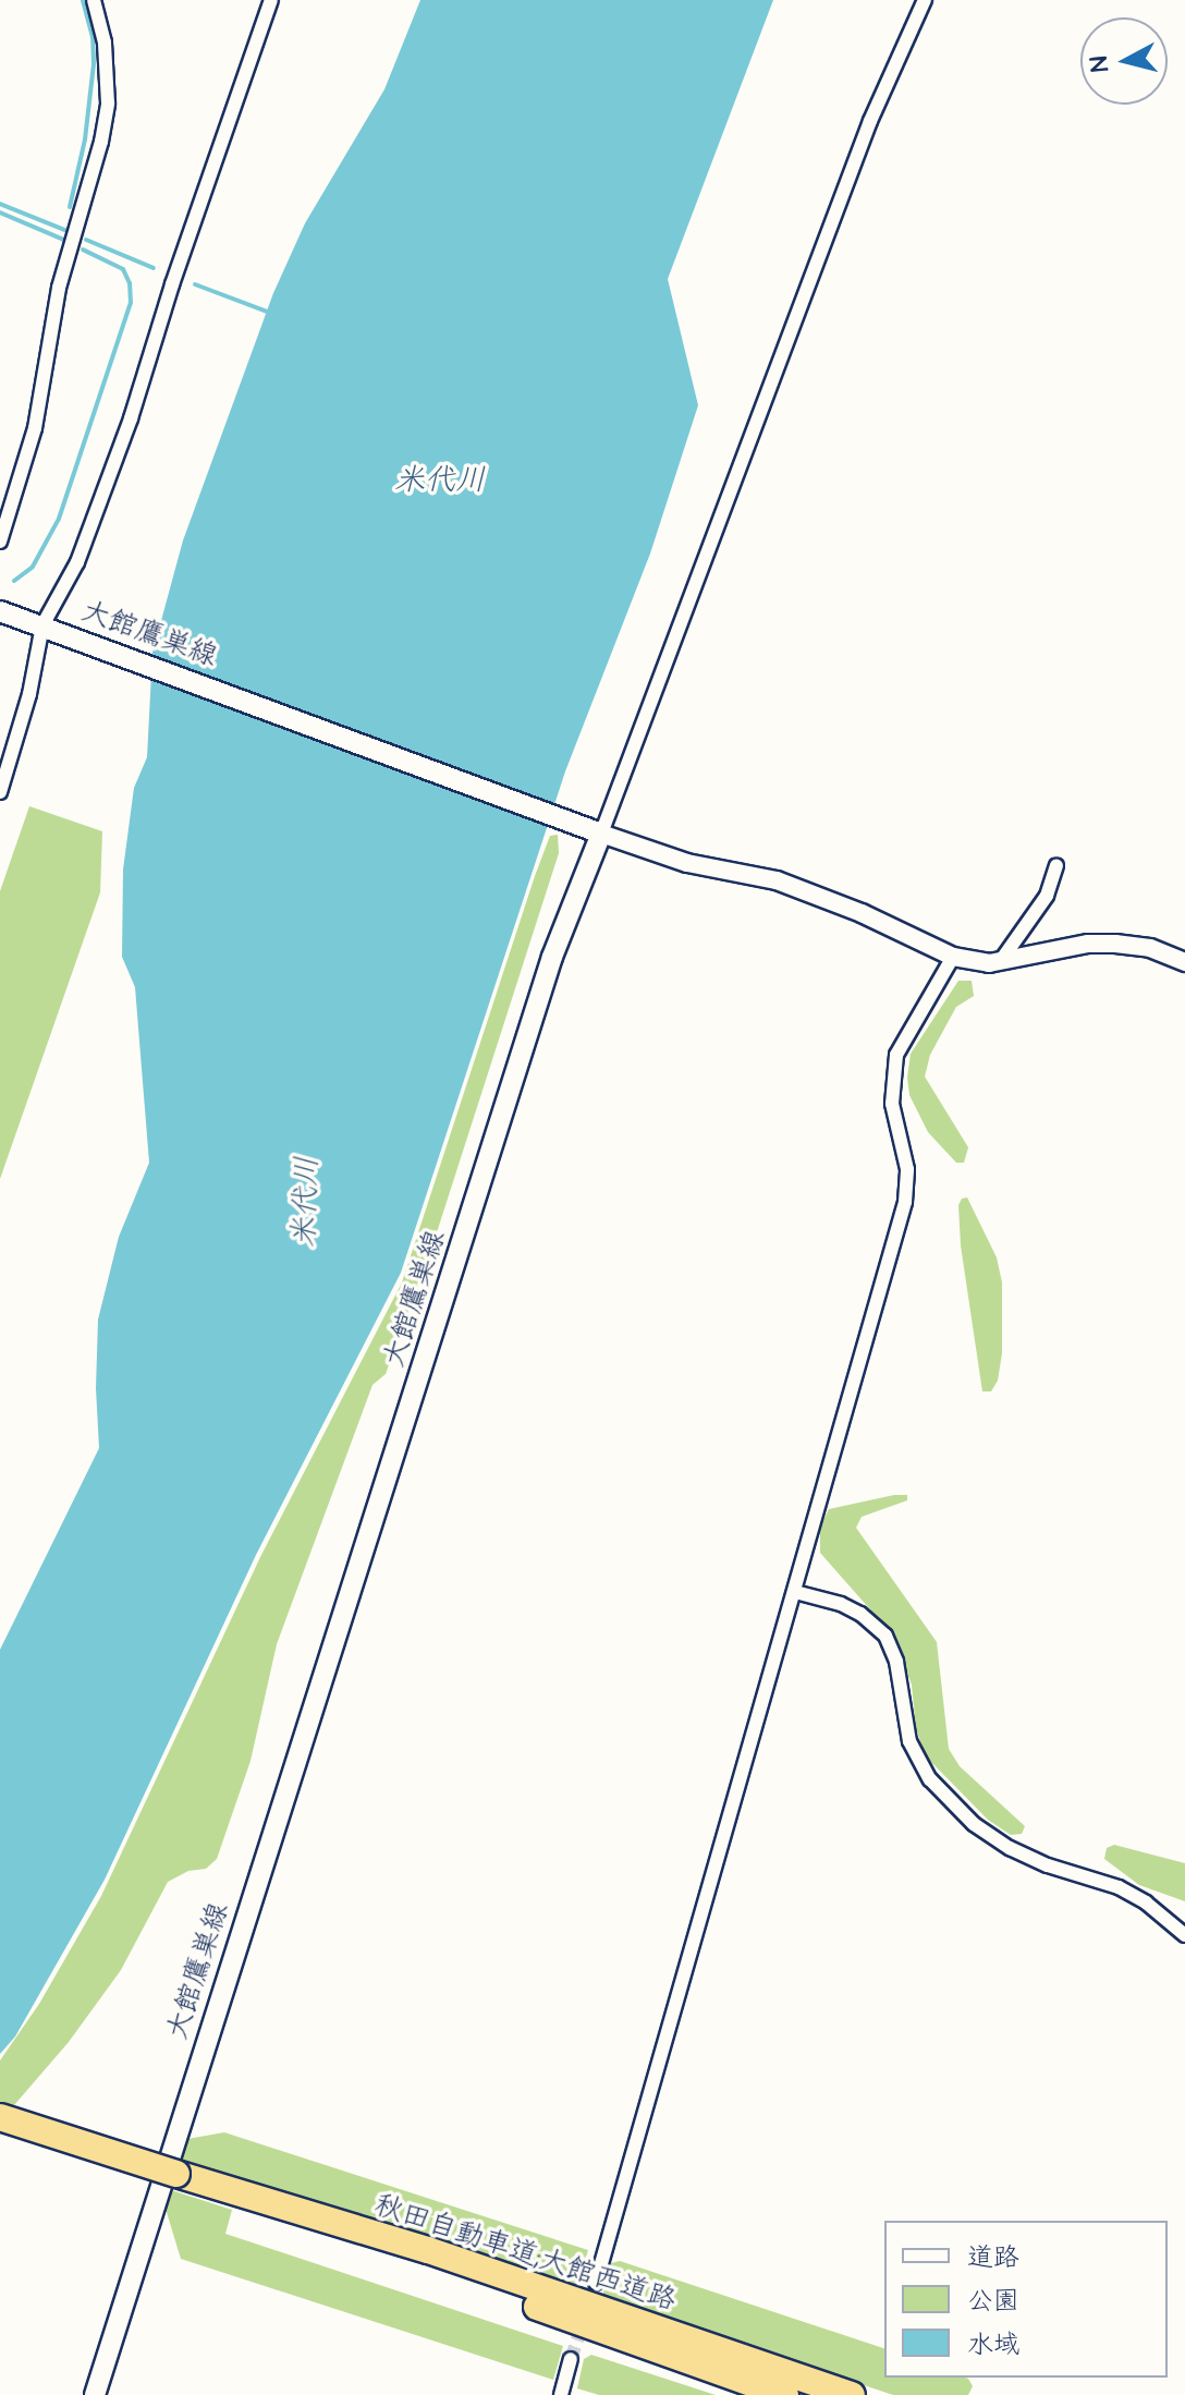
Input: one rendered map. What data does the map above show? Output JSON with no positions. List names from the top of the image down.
{
  "streets": {
    "highway": ["秋田自動車道;大館西道路"],
    "main road": ["大館鷹巣線"]
  },
  "water": ["米代川"],
  "legend": ["道路", "公園", "水域"],
  "north": "left"
}
